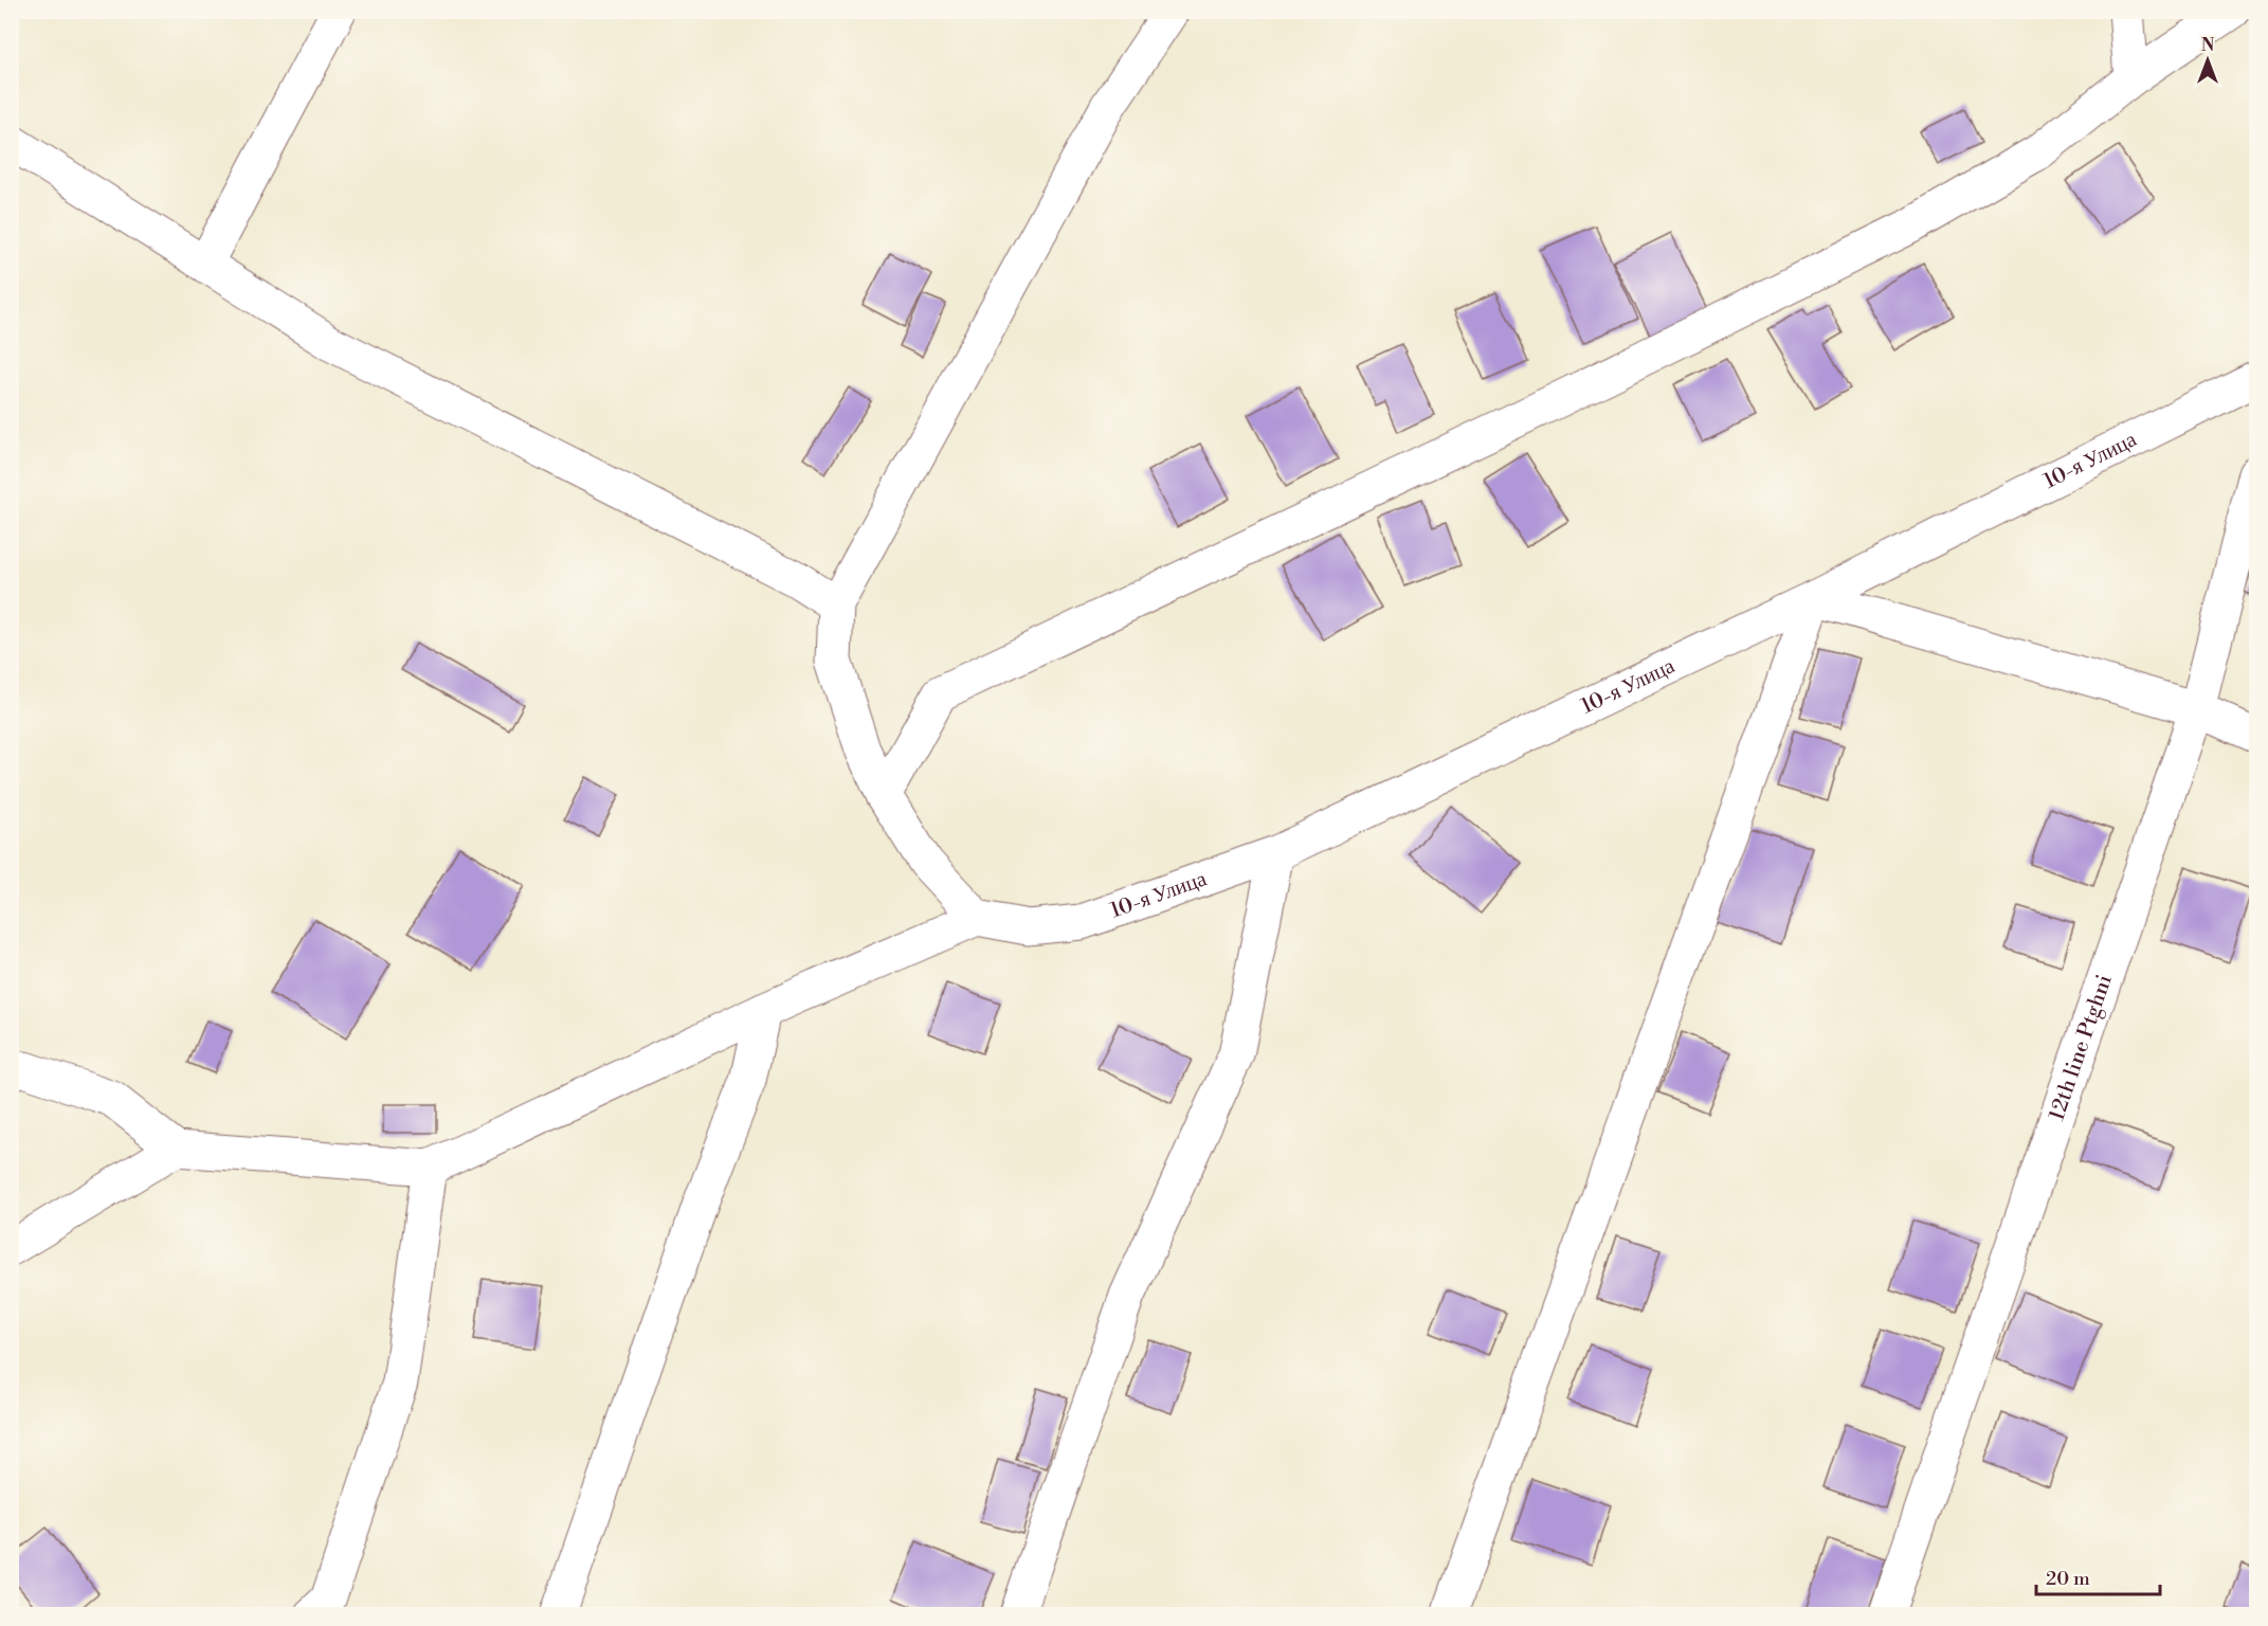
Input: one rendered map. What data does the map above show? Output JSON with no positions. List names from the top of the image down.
{
  "streets": {
    "street": ["10-я Улица", "12th line Ptghni"]
  },
  "scale_bar": "20 m",
  "north": "top"
}
